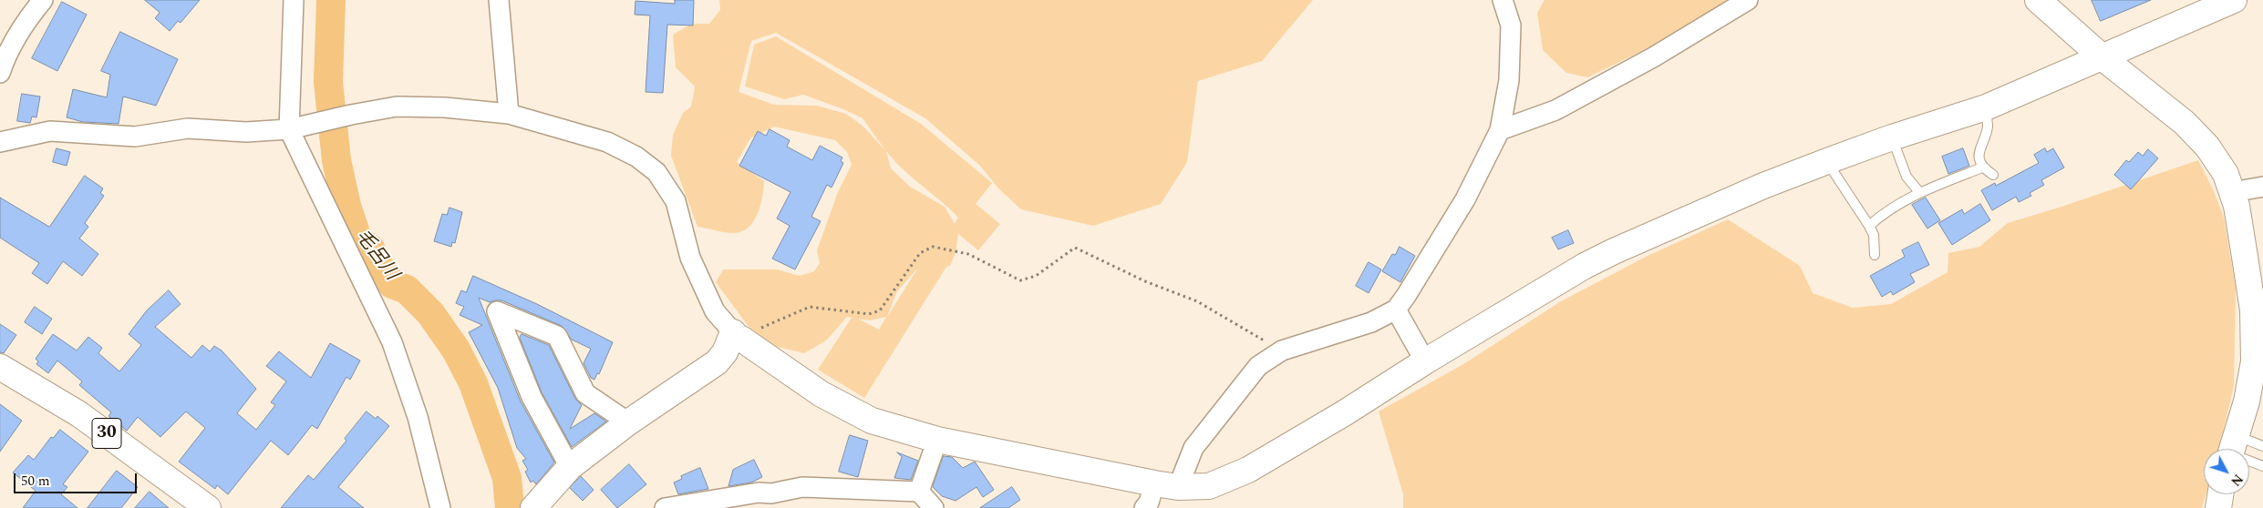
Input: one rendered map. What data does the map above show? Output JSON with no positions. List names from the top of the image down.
{
  "streets": {
    "street": ["30"]
  },
  "water": ["毛呂川"],
  "scale_bar": "50 m",
  "north": "bottom right"
}
